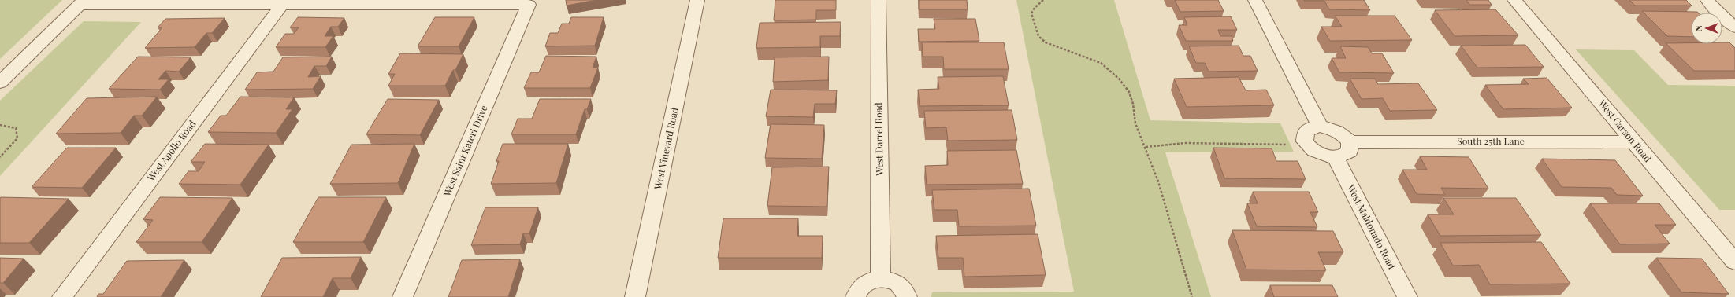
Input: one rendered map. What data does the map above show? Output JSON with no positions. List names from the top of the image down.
{
  "streets": {
    "street": [
      "West Carson Road",
      "West Darrel Road",
      "South 25th Lane",
      "West Vineyard Road",
      "West Apollo Road",
      "West Saint Kateri Drive",
      "West Maldonado Road"
    ]
  },
  "crossings": [
    ["West Carson Road", "South 25th Lane"],
    ["South 25th Lane", "West Maldonado Road"],
    ["West Apollo Road", "West Saint Kateri Drive"]
  ],
  "north": "left"
}
